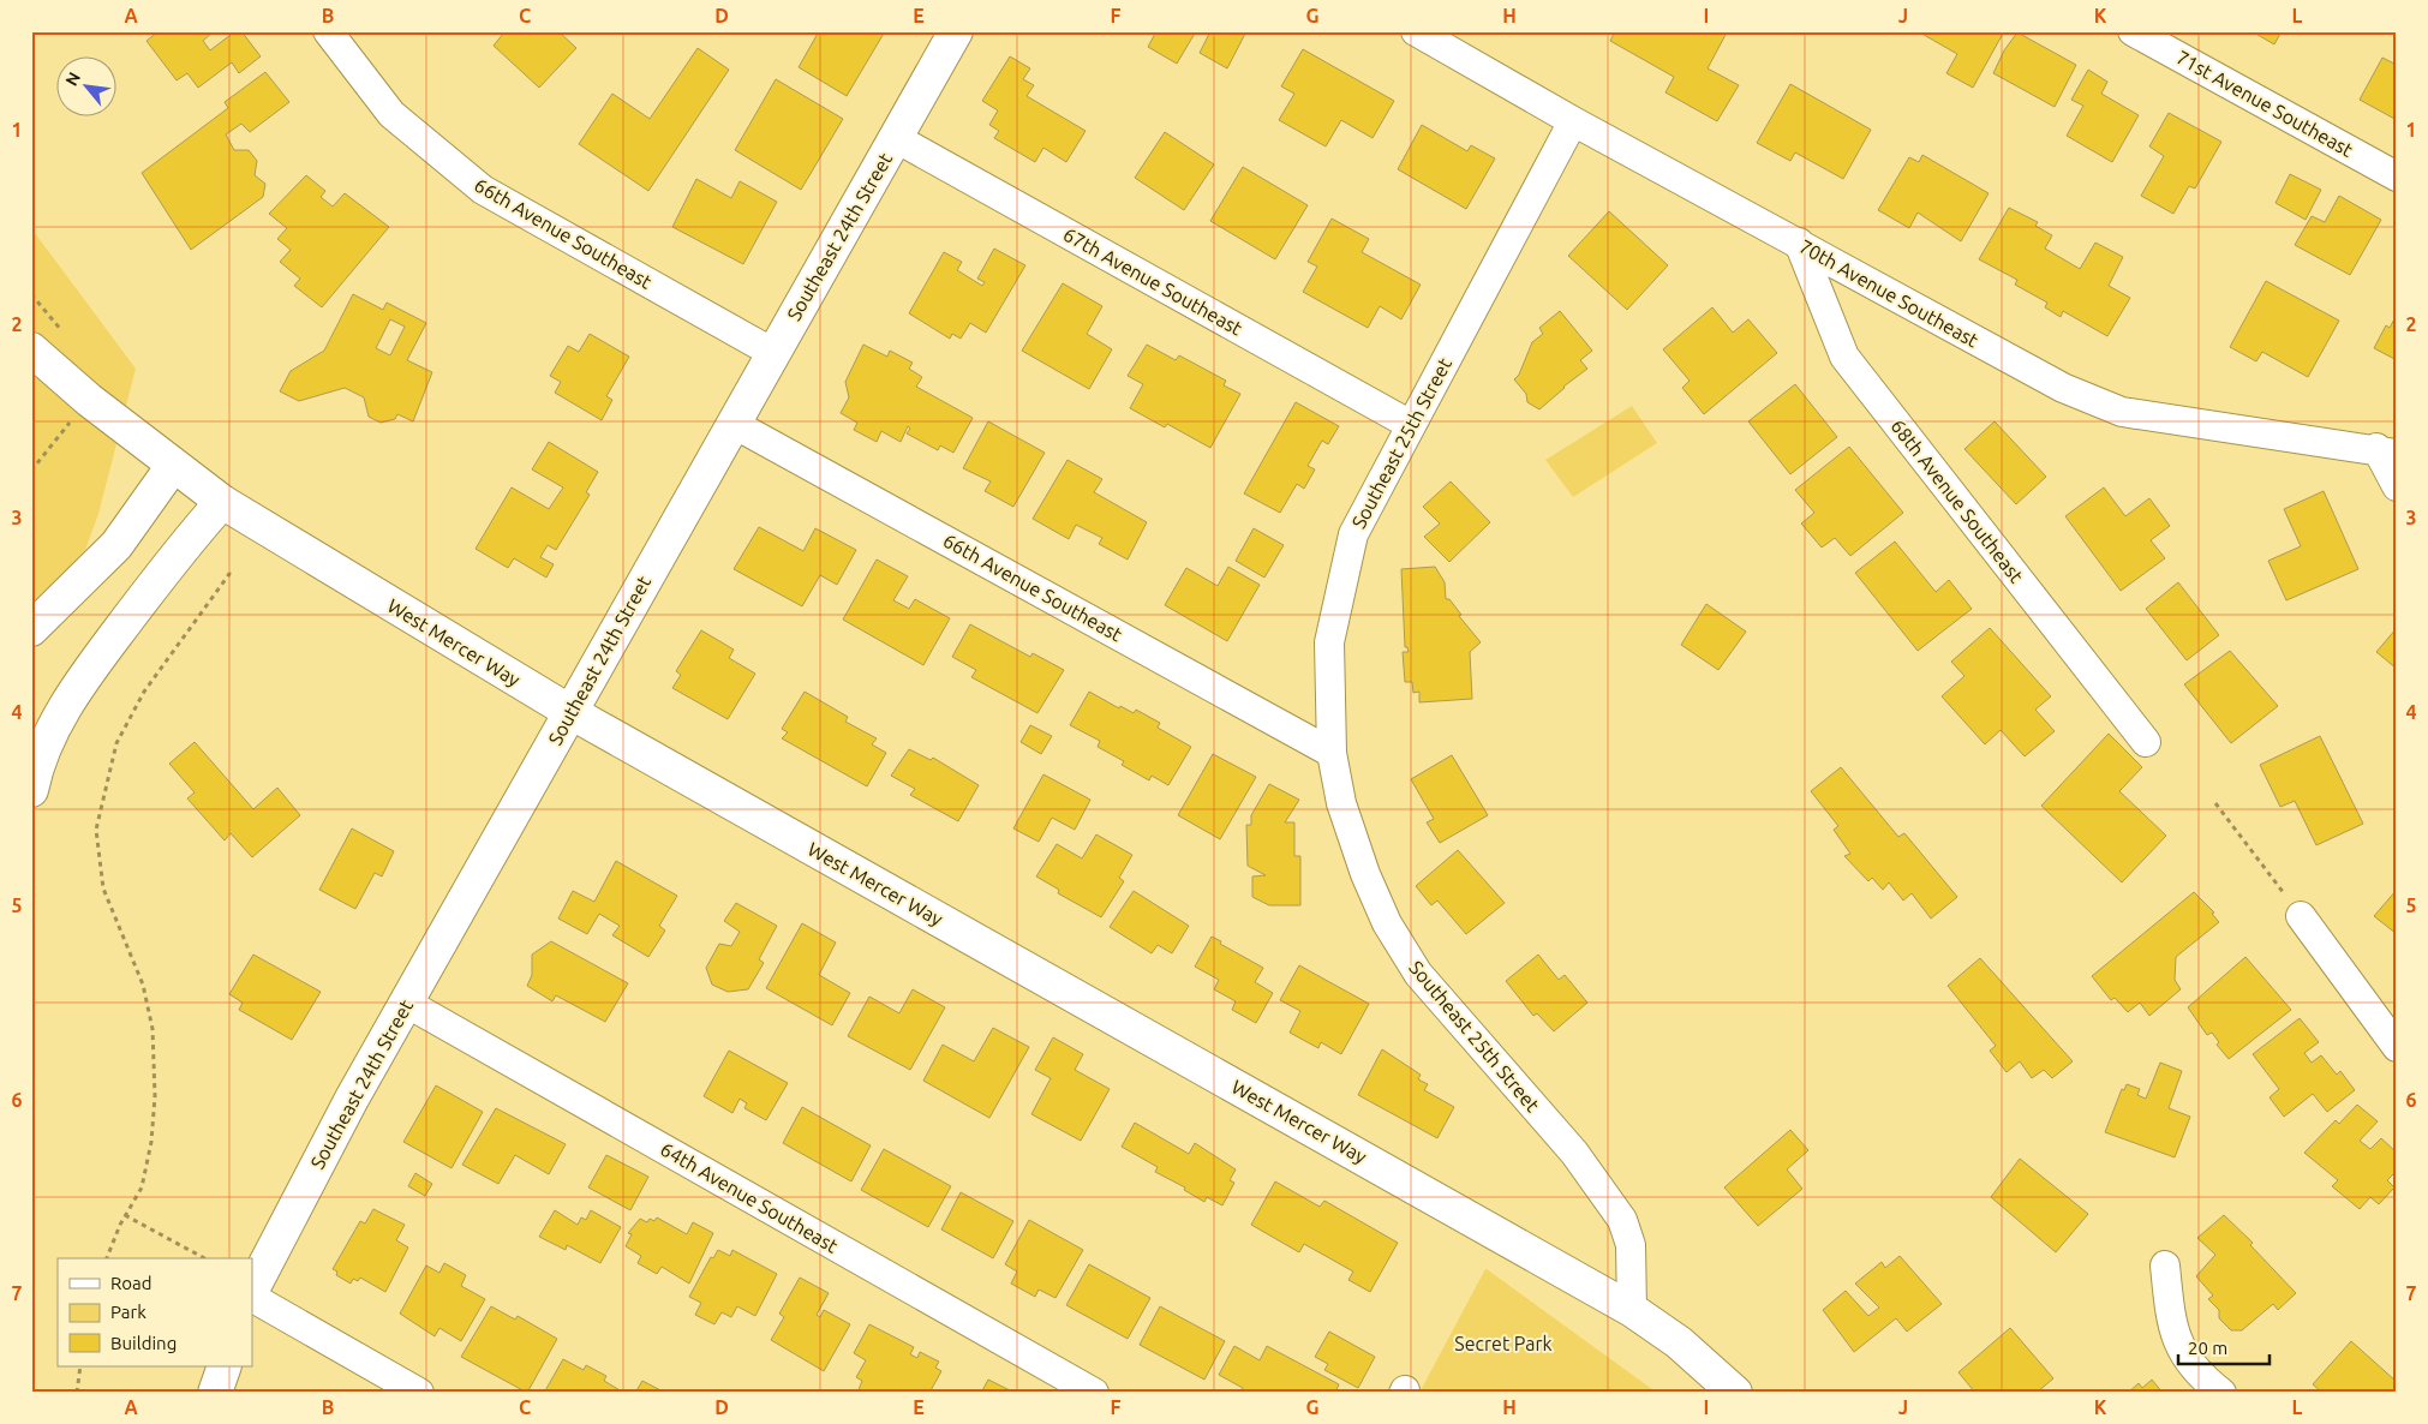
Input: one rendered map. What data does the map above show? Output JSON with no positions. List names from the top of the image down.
{
  "streets": {
    "main road": ["Southeast 24th Street", "West Mercer Way"],
    "street": [
      "71st Avenue Southeast",
      "66th Avenue Southeast",
      "67th Avenue Southeast",
      "70th Avenue Southeast",
      "Southeast 25th Street",
      "68th Avenue Southeast",
      "64th Avenue Southeast"
    ]
  },
  "crossings": [
    ["66th Avenue Southeast", "Southeast 24th Street"],
    ["66th Avenue Southeast", "Southeast 25th Street"],
    ["Southeast 24th Street", "67th Avenue Southeast"],
    ["Southeast 24th Street", "West Mercer Way"],
    ["Southeast 24th Street", "64th Avenue Southeast"],
    ["67th Avenue Southeast", "Southeast 25th Street"],
    ["70th Avenue Southeast", "Southeast 25th Street"],
    ["70th Avenue Southeast", "68th Avenue Southeast"],
    ["Southeast 25th Street", "West Mercer Way"]
  ],
  "parks": ["Secret Park"],
  "legend": ["Road", "Park", "Building"],
  "scale_bar": "20 m",
  "north": "top left",
  "grid": {
    "columns": [
      "A",
      "B",
      "C",
      "D",
      "E",
      "F",
      "G",
      "H",
      "I",
      "J",
      "K",
      "L"
    ],
    "rows": [
      "1",
      "2",
      "3",
      "4",
      "5",
      "6",
      "7"
    ]
  }
}
